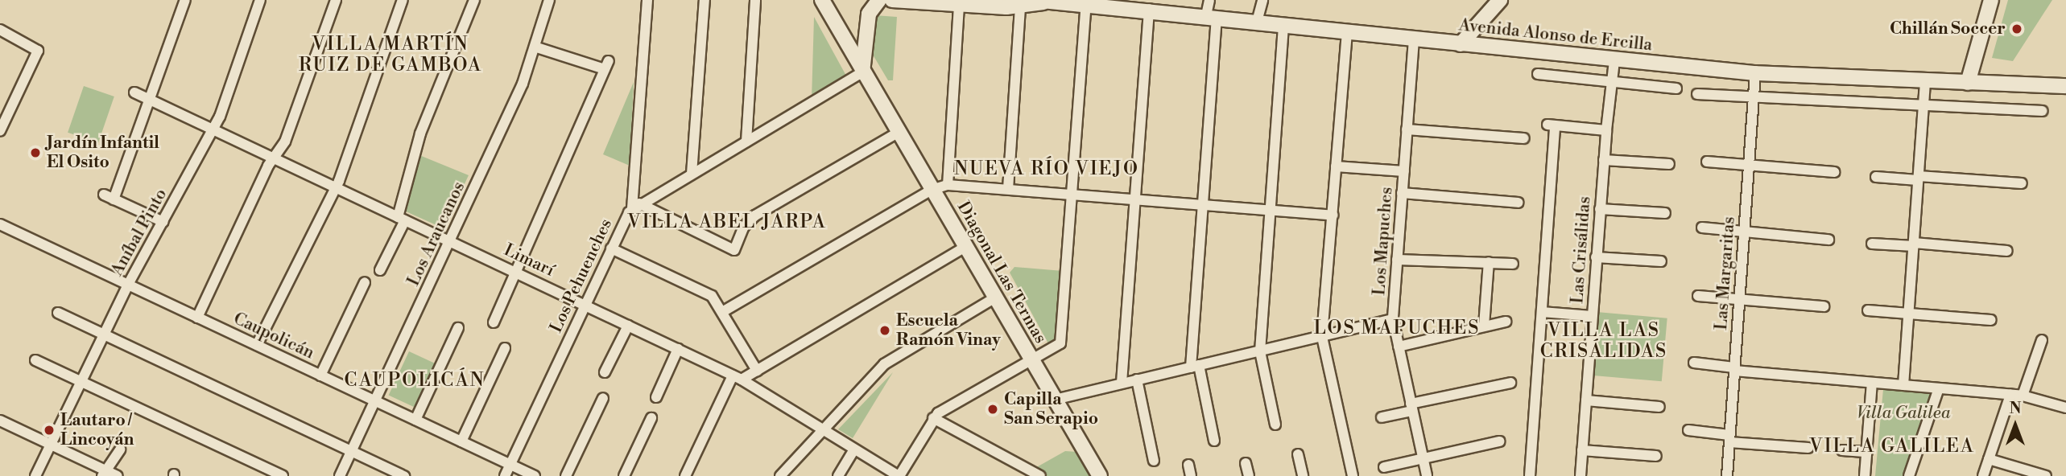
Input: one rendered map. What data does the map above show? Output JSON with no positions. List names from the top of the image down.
{
  "streets": {
    "main road": ["Avenida Alonso de Ercilla", "Diagonal Las Termas"],
    "street": [
      "Aníbal Pinto",
      "Los Araucanos",
      "Los Mapuches",
      "Las Crisálidas",
      "Limarí",
      "Las Margaritas",
      "Los Pehuenches",
      "Caupolicán"
    ]
  },
  "crossings": [
    ["Avenida Alonso de Ercilla", "Los Mapuches"],
    ["Avenida Alonso de Ercilla", "Las Crisálidas"],
    ["Avenida Alonso de Ercilla", "Las Margaritas"],
    ["Aníbal Pinto", "Limarí"],
    ["Aníbal Pinto", "Caupolicán"],
    ["Los Araucanos", "Limarí"],
    ["Los Araucanos", "Caupolicán"],
    ["Limarí", "Los Pehuenches"],
    ["Los Pehuenches", "Caupolicán"]
  ],
  "districts": [
    "VILLA MARTÍN RUIZ DE GAMBOA",
    "NUEVA RÍO VIEJO",
    "VILLA ABEL JARPA",
    "LOS MAPUCHES",
    "VILLA LAS CRISÁLIDAS",
    "CAUPOLICÁN",
    "VILLA GALILEA"
  ],
  "parks": ["Villa Galilea"],
  "places": [
    "Chillán Soccer",
    "Jardín Infantil El Osito",
    "Escuela Ramón Vinay",
    "Capilla San Serapio",
    "Lautaro / Lincoyán"
  ],
  "north": "top"
}
